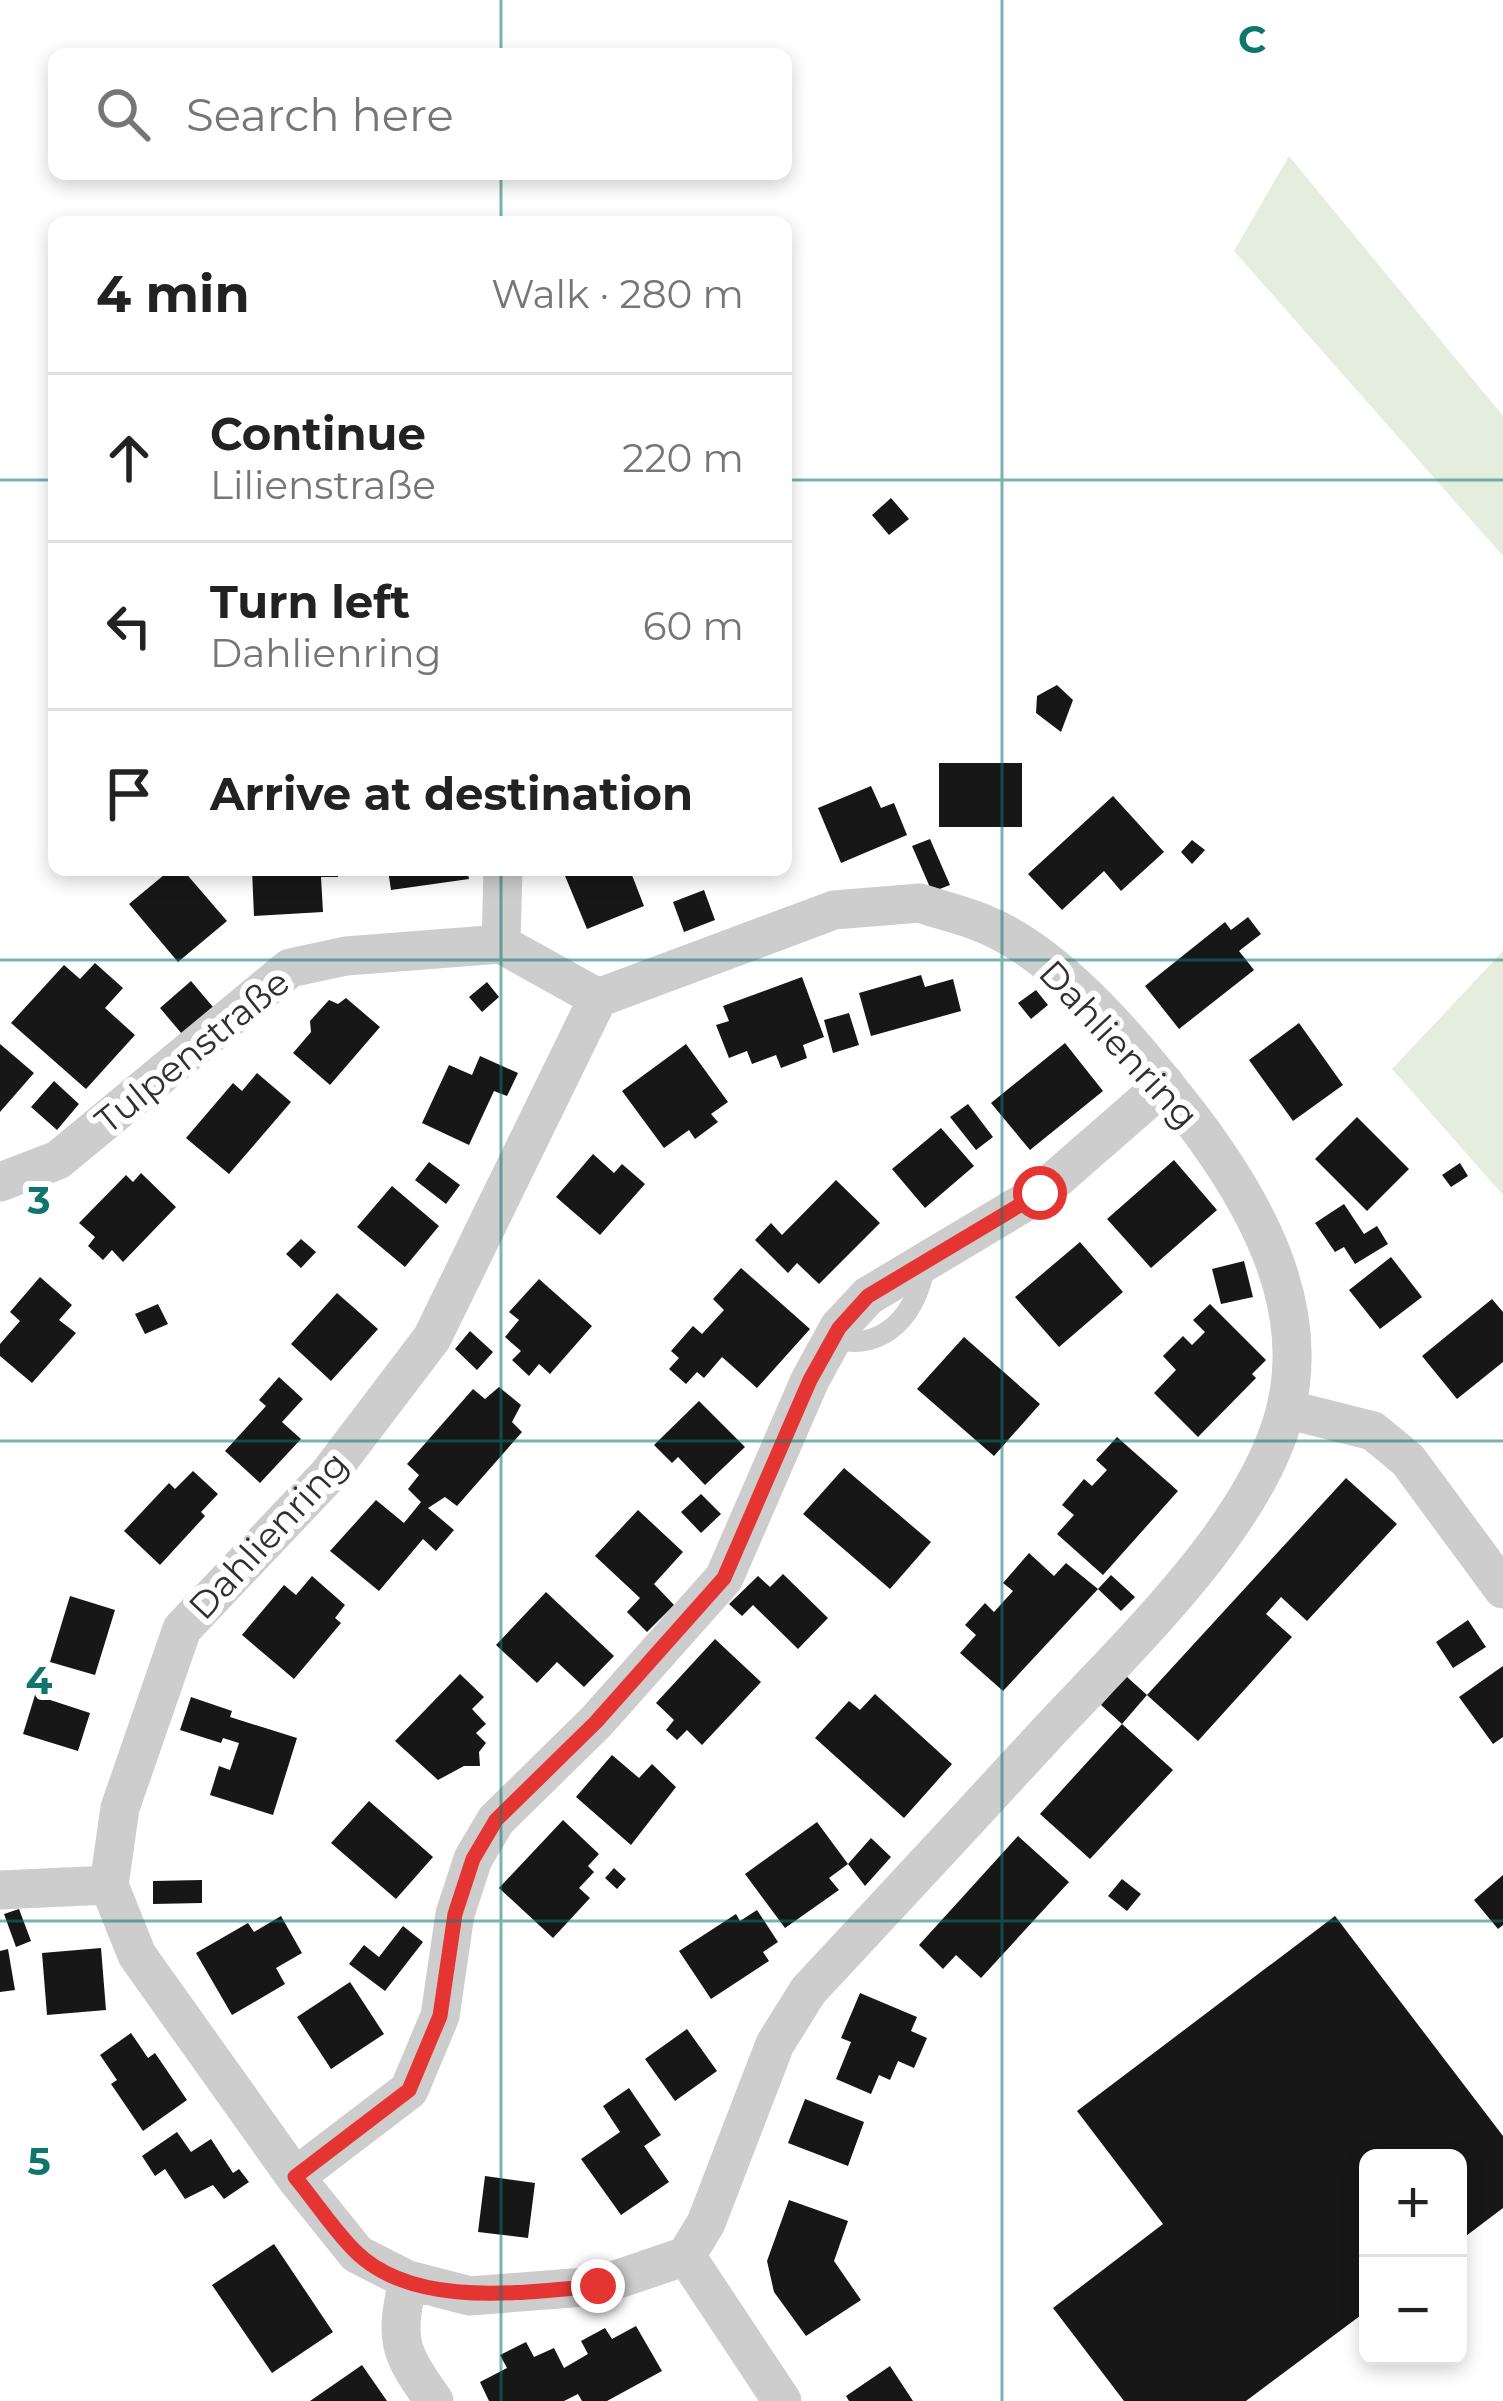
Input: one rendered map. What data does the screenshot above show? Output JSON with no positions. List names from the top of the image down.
{
  "streets": {
    "street": ["Dahlienring", "Tulpenstraße"]
  },
  "page": {
    "search": "Search here",
    "heading": ["4 min", "Walk · 280 m"],
    "list": [
      ["Continue", "Lilienstraße", "220 m"],
      ["Turn left", "Dahlienring", "60 m"],
      "Arrive at destination"
    ],
    "map_buttons": ["+", "−"]
  },
  "grid": {
    "columns": ["C"],
    "rows": ["3", "4", "5"]
  }
}
